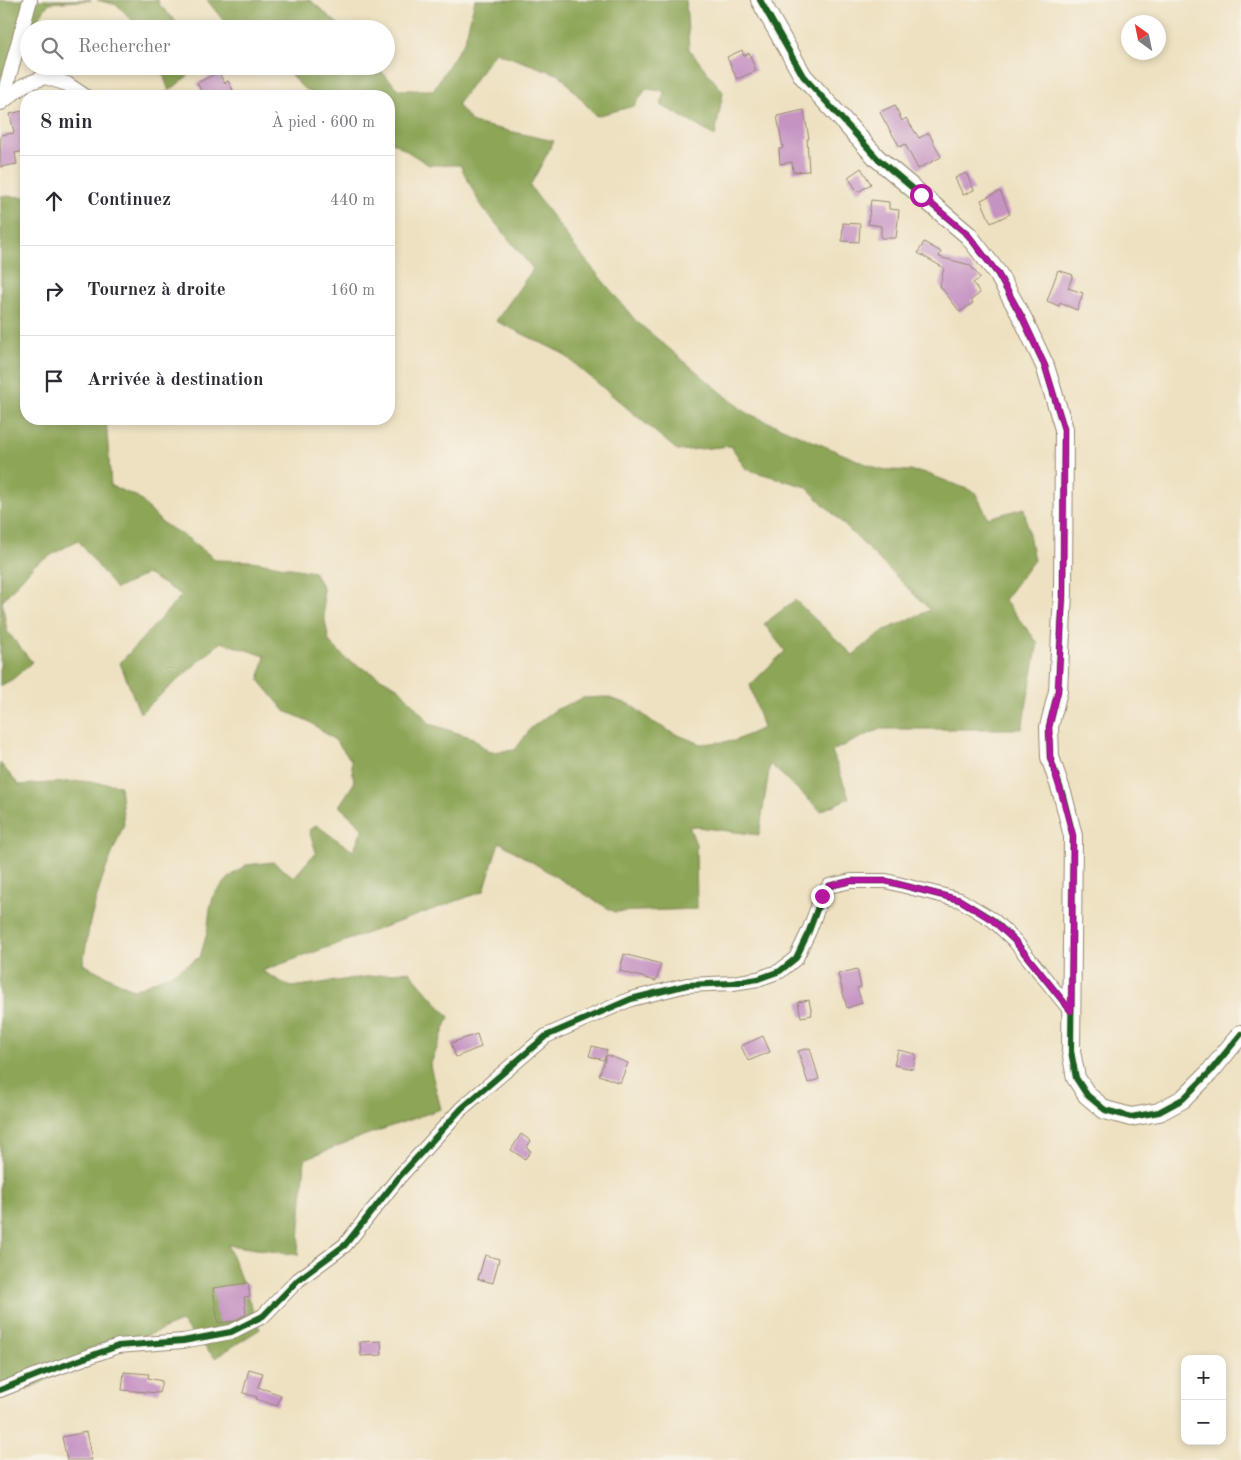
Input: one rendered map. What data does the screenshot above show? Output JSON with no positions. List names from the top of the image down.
{
  "north": "top left",
  "page": {
    "search": "Rechercher",
    "heading": ["8 min", "À pied · 600 m"],
    "list": [
      ["Continuez", "440 m"],
      ["Tournez à droite", "160 m"],
      "Arrivée à destination"
    ],
    "map_buttons": ["+", "−"]
  }
}
